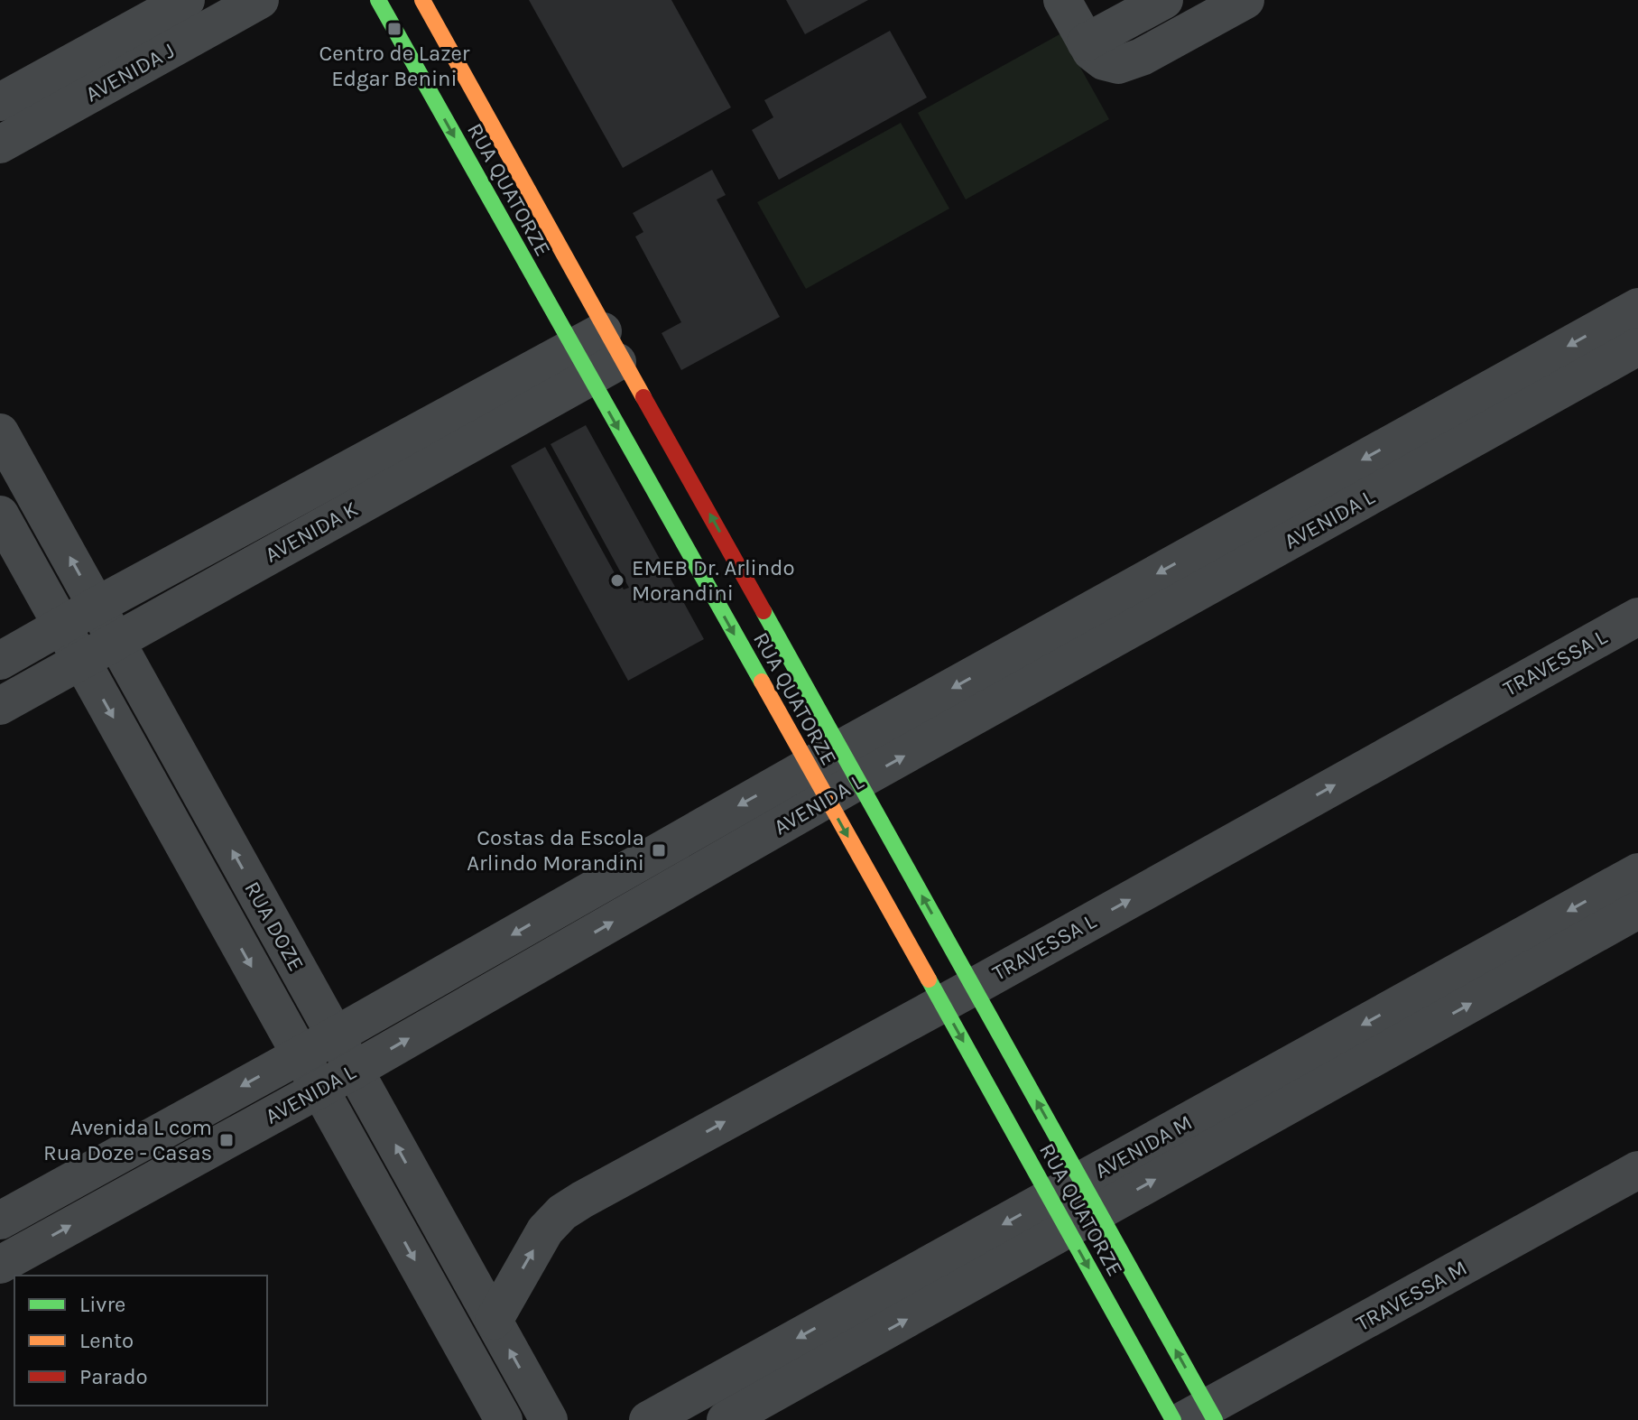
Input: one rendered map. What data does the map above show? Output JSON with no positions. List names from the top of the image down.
{
  "streets": {
    "street": [
      "AVENIDA J",
      "RUA QUATORZE",
      "AVENIDA L",
      "AVENIDA K",
      "TRAVESSA L",
      "RUA DOZE",
      "AVENIDA M",
      "TRAVESSA M"
    ]
  },
  "crossings": [
    ["RUA QUATORZE", "AVENIDA L"],
    ["RUA QUATORZE", "AVENIDA K"],
    ["RUA QUATORZE", "TRAVESSA L"],
    ["RUA QUATORZE", "AVENIDA M"],
    ["RUA QUATORZE", "TRAVESSA M"],
    ["AVENIDA L", "RUA DOZE"],
    ["AVENIDA K", "RUA DOZE"],
    ["TRAVESSA L", "RUA DOZE"]
  ],
  "one_way": ["TRAVESSA L"],
  "places": {
    "transit": ["Centro de Lazer Edgar Benini", "Costas da Escola Arlindo Morandini", "Avenida L com Rua Doze - Casas"],
    "other": ["EMEB Dr. Arlindo Morandini"]
  },
  "legend": ["Livre", "Lento", "Parado"]
}
